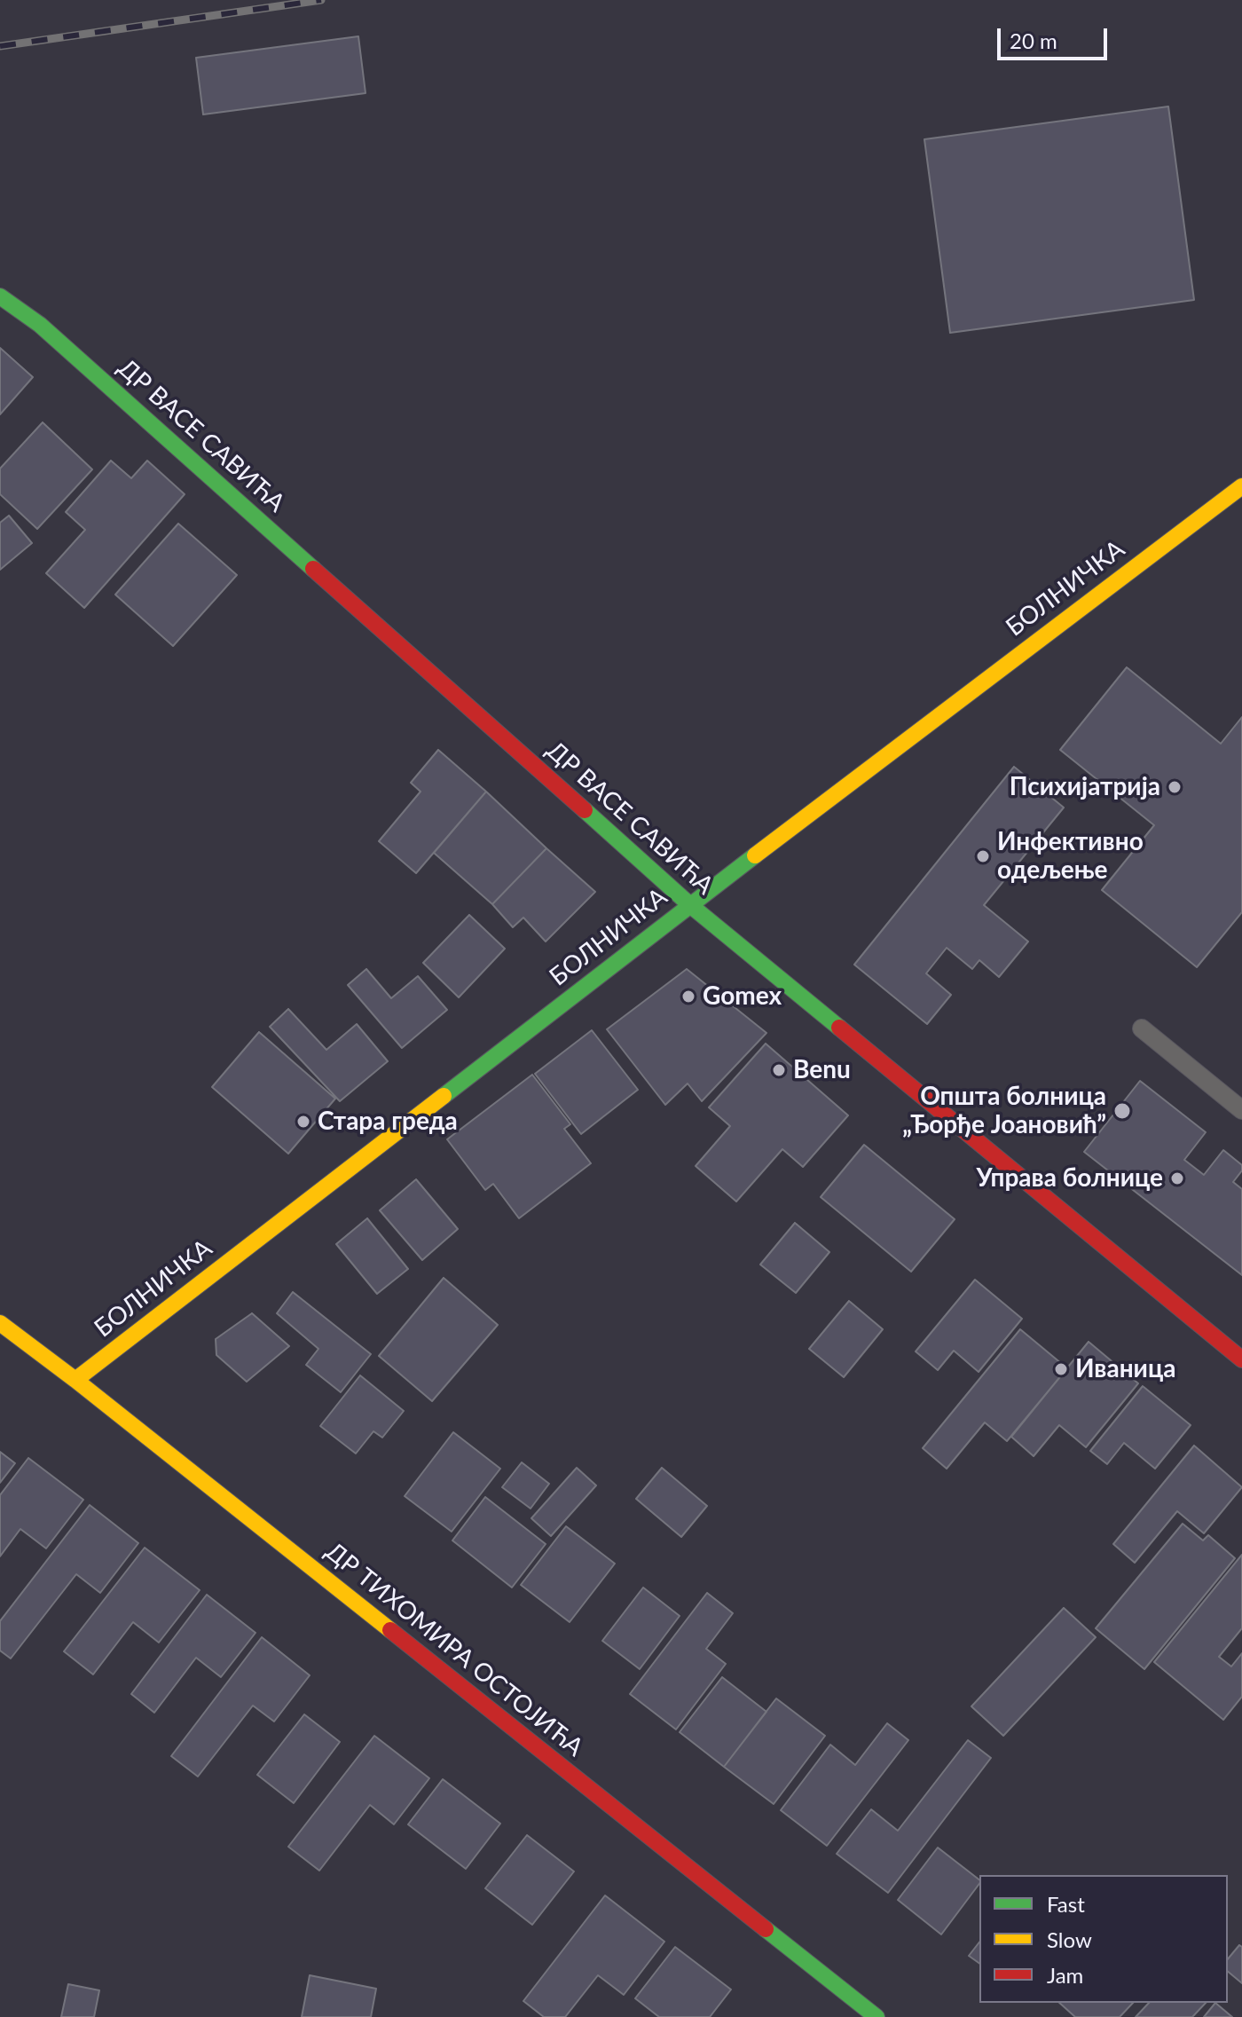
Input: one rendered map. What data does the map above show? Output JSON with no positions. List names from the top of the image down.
{
  "streets": {
    "street": ["ДР ВАСЕ САВИЋА", "БОЛНИЧКА", "ДР ТИХОМИРА ОСТОЈИЋА"]
  },
  "crossings": [
    ["ДР ВАСЕ САВИЋА", "БОЛНИЧКА"],
    ["БОЛНИЧКА", "ДР ТИХОМИРА ОСТОЈИЋА"]
  ],
  "places": [
    "Психијатрија",
    "Инфективно одељење",
    "Gomex",
    "Benu",
    "Општа болница „Ђорђе Јоановић”",
    "Стара греда",
    "Управа болнице",
    "Иваница"
  ],
  "legend": ["Fast", "Slow", "Jam"],
  "scale_bar": "20 m"
}
